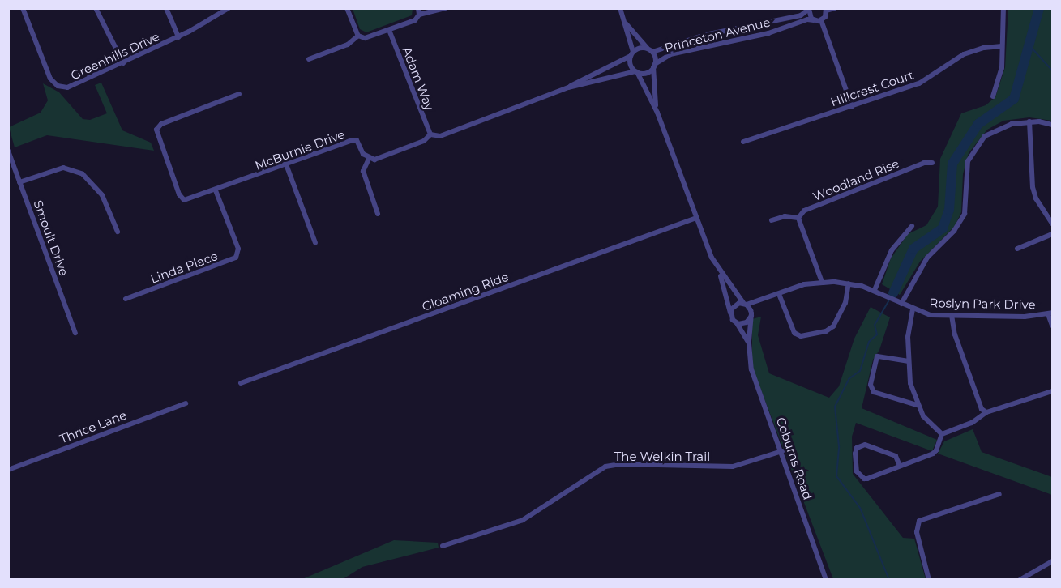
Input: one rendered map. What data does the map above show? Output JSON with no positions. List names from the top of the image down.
{
  "streets": {
    "street": [
      "Princeton Avenue",
      "Greenhills Drive",
      "Adam Way",
      "Hillcrest Court",
      "McBurnie Drive",
      "Woodland Rise",
      "Smoult Drive",
      "Linda Place",
      "Gloaming Ride",
      "Roslyn Park Drive",
      "Thrice Lane",
      "The Welkin Trail",
      "Coburns Road"
    ]
  },
  "crossings": [
    ["McBurnie Drive", "Linda Place"],
    ["Roslyn Park Drive", "Coburns Road"],
    ["The Welkin Trail", "Coburns Road"]
  ]
}
